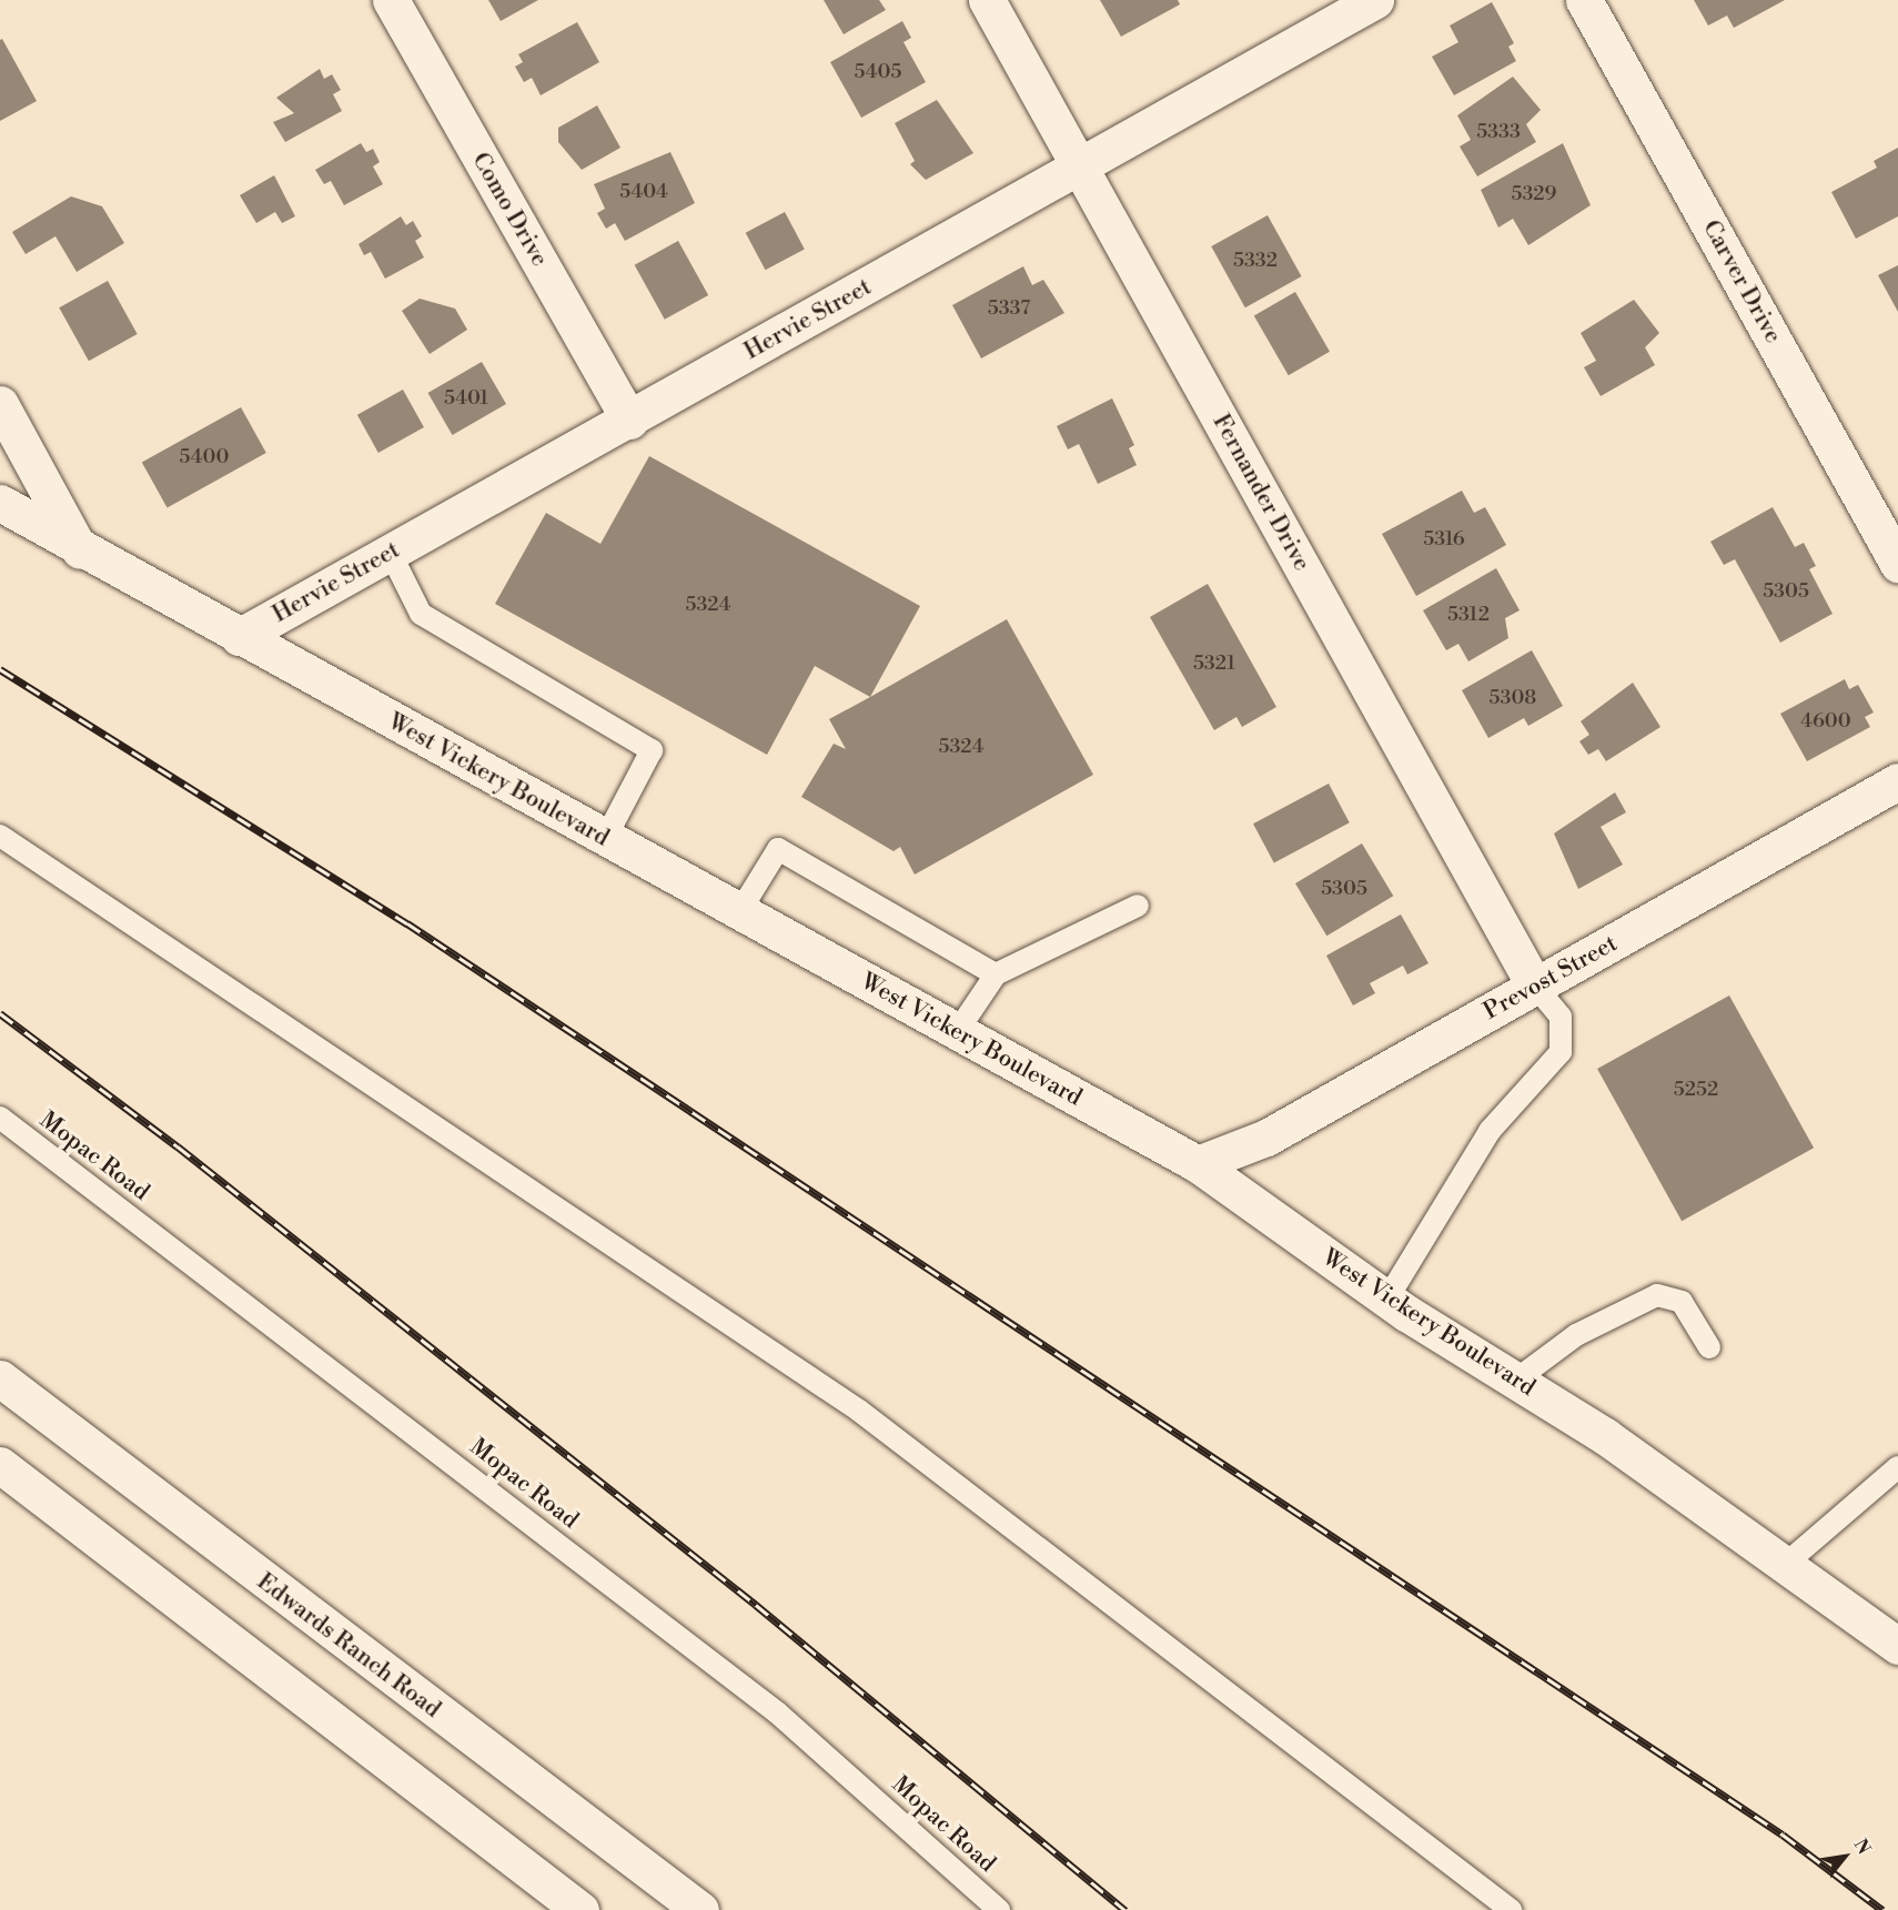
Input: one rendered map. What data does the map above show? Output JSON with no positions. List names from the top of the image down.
{
  "streets": {
    "street": [
      "Como Drive",
      "Carver Drive",
      "Hervie Street",
      "Fernander Drive",
      "West Vickery Boulevard",
      "Prevost Street",
      "Edwards Ranch Road"
    ],
    "lane": ["Mopac Road"]
  },
  "crossings": [
    ["Como Drive", "Hervie Street"],
    ["Hervie Street", "Fernander Drive"],
    ["Hervie Street", "West Vickery Boulevard"],
    ["Fernander Drive", "Prevost Street"],
    ["West Vickery Boulevard", "Prevost Street"]
  ],
  "house_numbers": [
    "5405",
    "5333",
    "5404",
    "5329",
    "5332",
    "5337",
    "5401",
    "5400",
    "5316",
    "5305",
    "5324",
    "5312",
    "5321",
    "5308",
    "4600",
    "5324",
    "5305",
    "5252"
  ],
  "north": "top right"
}
